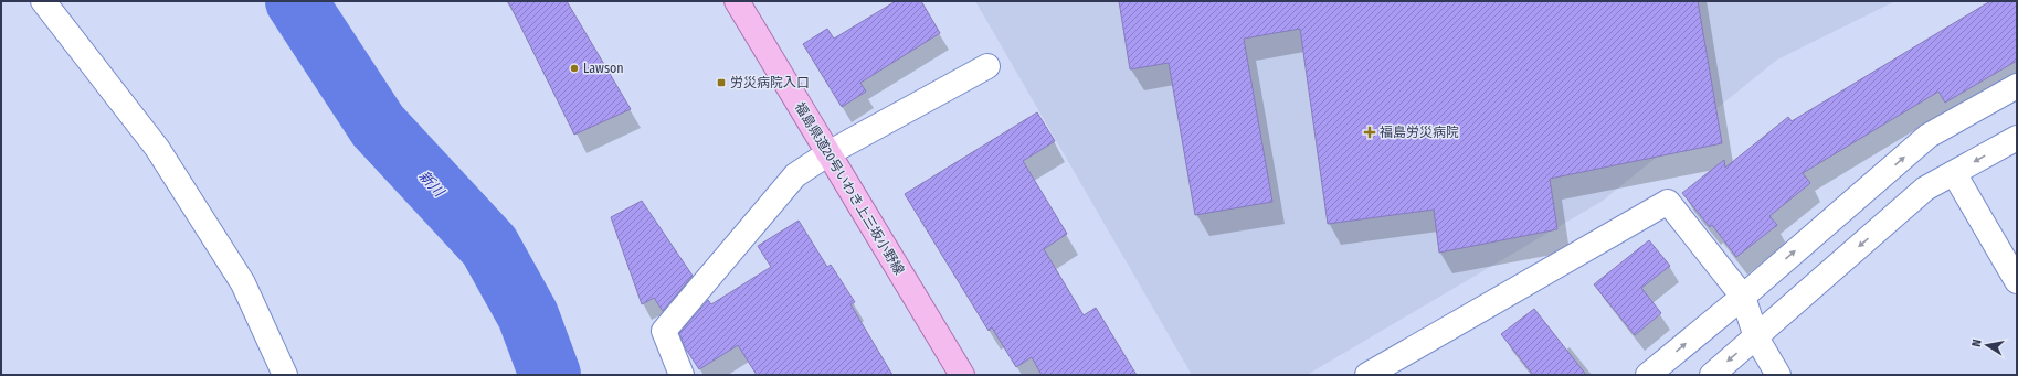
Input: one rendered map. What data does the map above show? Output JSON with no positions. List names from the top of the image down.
{
  "streets": {
    "main road": ["福島県道20号いわき上三坂小野線"]
  },
  "water": ["新川"],
  "places": {
    "other": ["Lawson"],
    "transit": ["労災病院入口"],
    "health": ["福島労災病院"]
  },
  "north": "left"
}
